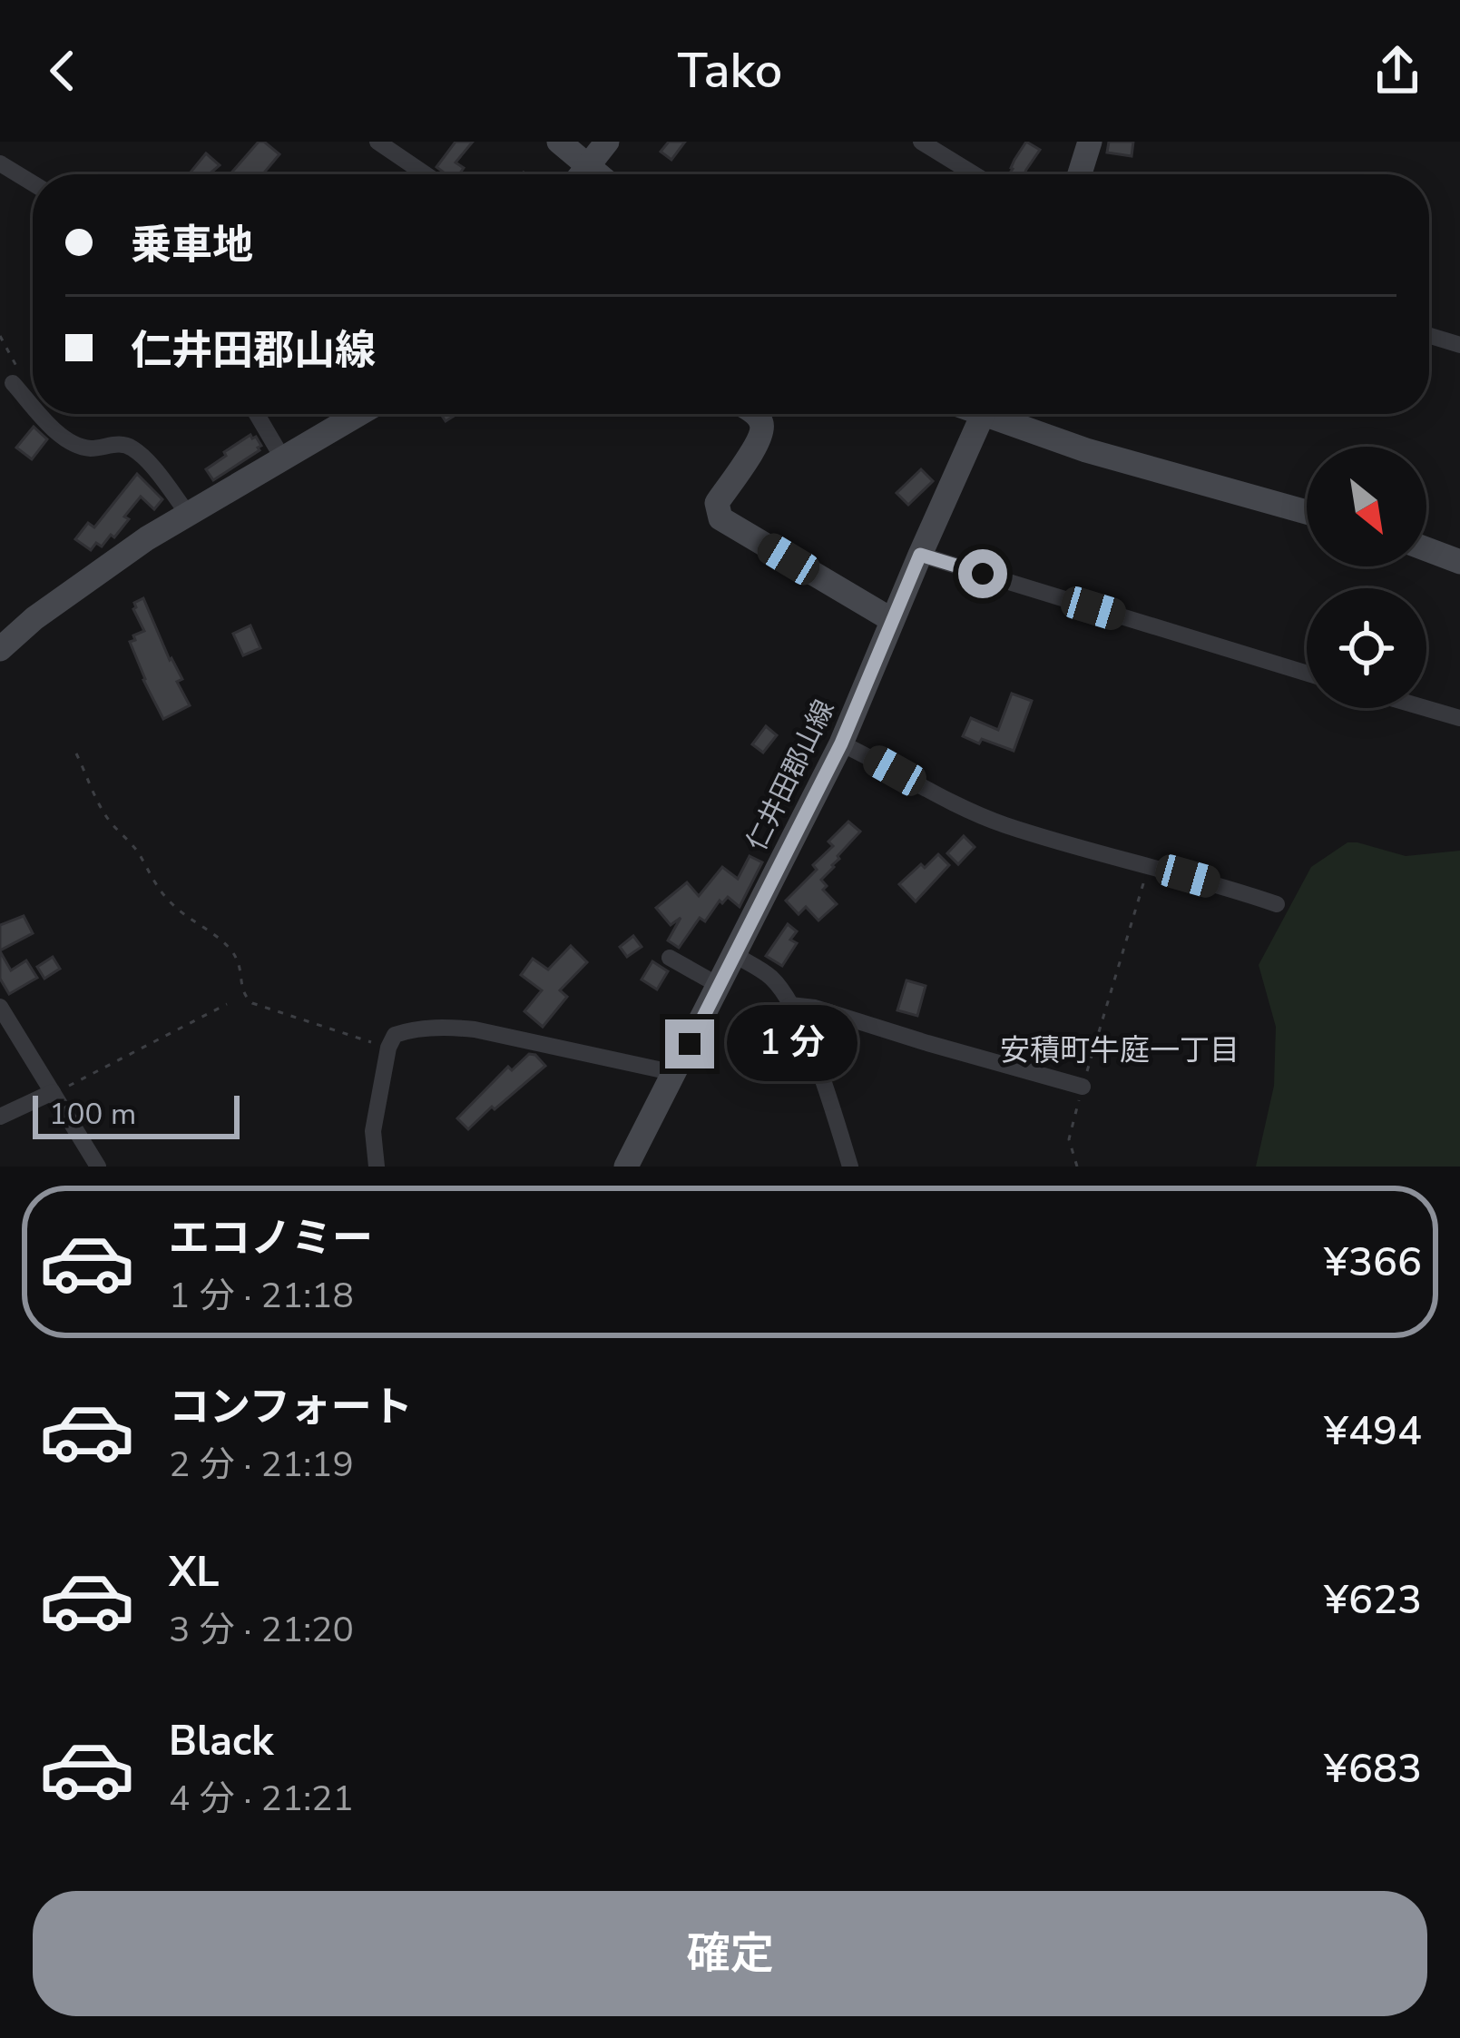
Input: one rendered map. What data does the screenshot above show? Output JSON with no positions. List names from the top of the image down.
{
  "streets": {
    "street": ["仁井田郡山線"]
  },
  "districts": ["安積町牛庭一丁目"],
  "scale_bar": "100 m",
  "north": "bottom right",
  "page": {
    "header": "Tako",
    "banner": ["乗車地", "仁井田郡山線"],
    "bubble": "1 分",
    "scale": "100 m",
    "list": [
      {
        "name": "エコノミー",
        "note": "1 分 · 21:18",
        "value": "¥366"
      },
      {
        "name": "コンフォート",
        "note": "2 分 · 21:19",
        "value": "¥494"
      },
      {
        "name": "XL",
        "note": "3 分 · 21:20",
        "value": "¥623"
      },
      {
        "name": "Black",
        "note": "4 分 · 21:21",
        "value": "¥683"
      }
    ],
    "buttons": "確定"
  }
}
